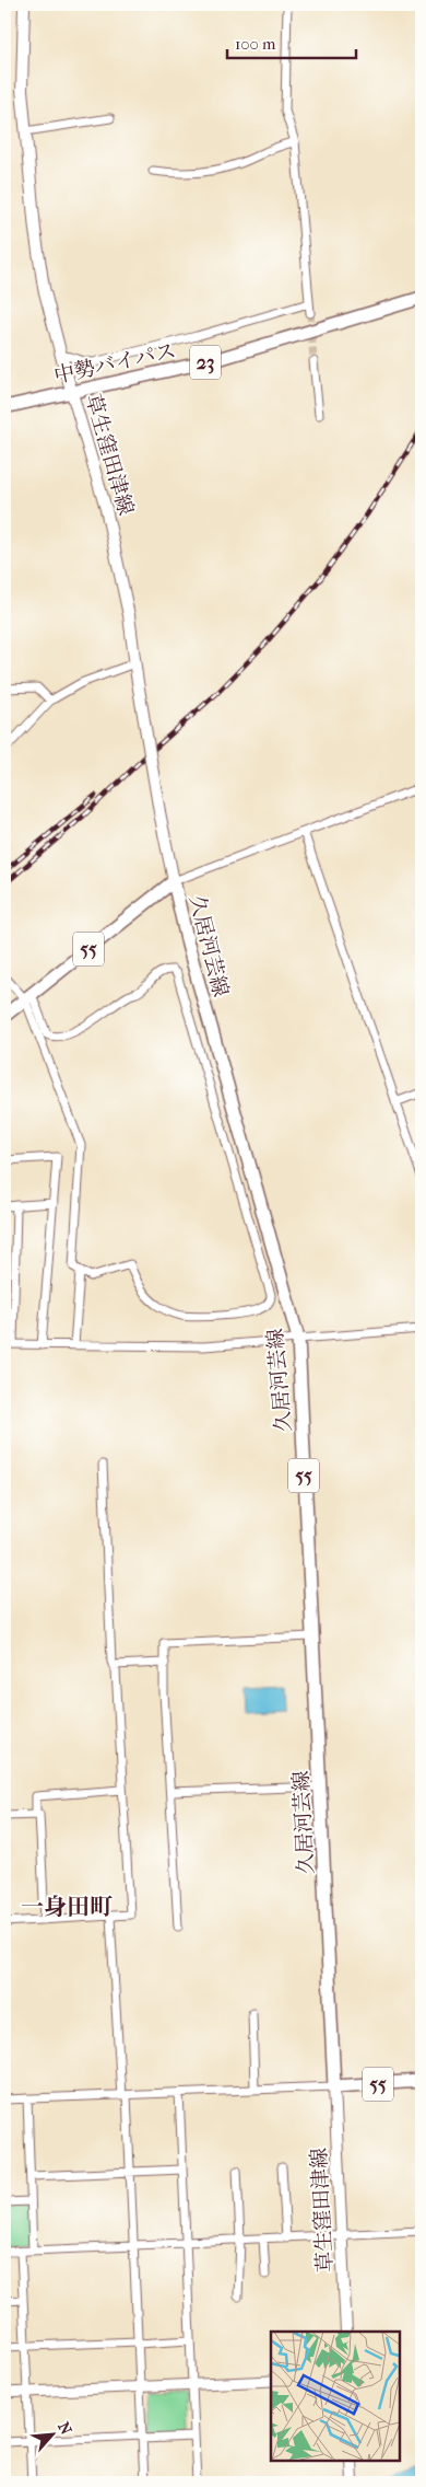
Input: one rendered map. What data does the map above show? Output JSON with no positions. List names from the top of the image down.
{
  "streets": {
    "main road": [
      "中勢バイパス",
      "23",
      "草生窪田津線",
      "久居河芸線",
      "55"
    ]
  },
  "crossings": [
    ["中勢バイパス", "草生窪田津線"],
    ["草生窪田津線", "久居河芸線"],
    ["草生窪田津線", "55"],
    ["久居河芸線", "55"]
  ],
  "districts": ["一身田町"],
  "scale_bar": "100 m",
  "north": "top right"
}
